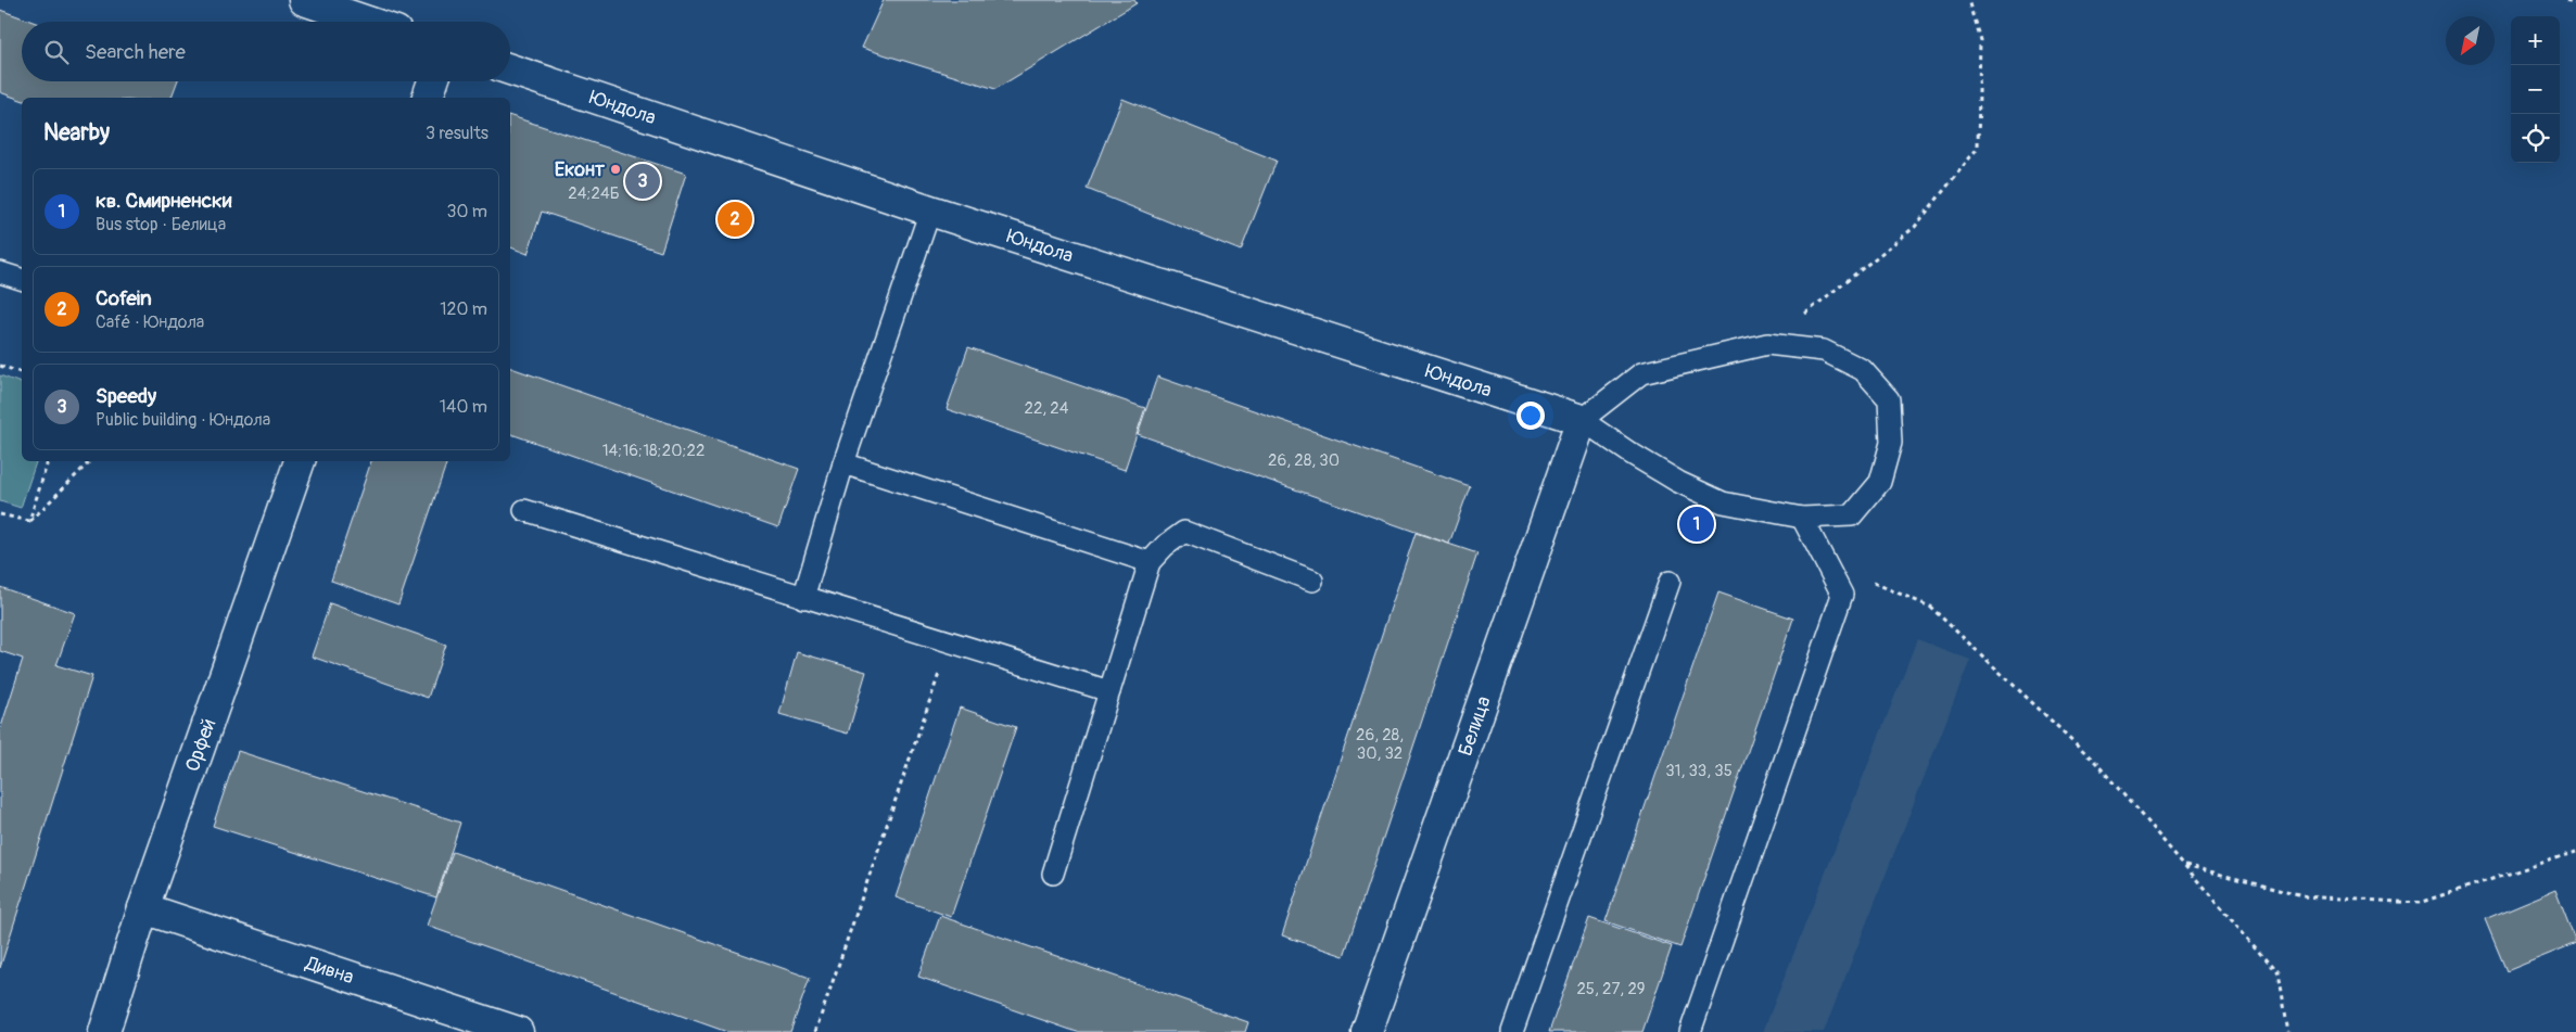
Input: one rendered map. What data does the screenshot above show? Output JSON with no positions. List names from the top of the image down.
{
  "streets": {
    "street": [
      "Юндола",
      "Белица",
      "Орфей",
      "Дивна"
    ]
  },
  "crossings": [
    ["Юндола", "Белица"],
    ["Орфей", "Дивна"]
  ],
  "places": ["Еконт"],
  "house_numbers": [
    "24;24Б",
    "22, 24",
    "14;16;18;20;22",
    "26, 28, 30",
    "26, 28, 30, 32",
    "31, 33, 35",
    "25, 27, 29"
  ],
  "north": "bottom left",
  "page": {
    "map_buttons": ["+", "−"],
    "search": "Search here",
    "heading": ["Nearby", "3 results"],
    "pins": ["3", "2", "1"],
    "list": [
      {
        "mark": "1",
        "name": "кв. Смирненски",
        "note": "Bus stop · Белица",
        "value": "30 m"
      },
      {
        "mark": "2",
        "name": "Cofein",
        "note": "Café · Юндола",
        "value": "120 m"
      },
      {
        "mark": "3",
        "name": "Speedy",
        "note": "Public building · Юндола",
        "value": "140 m"
      }
    ]
  }
}
